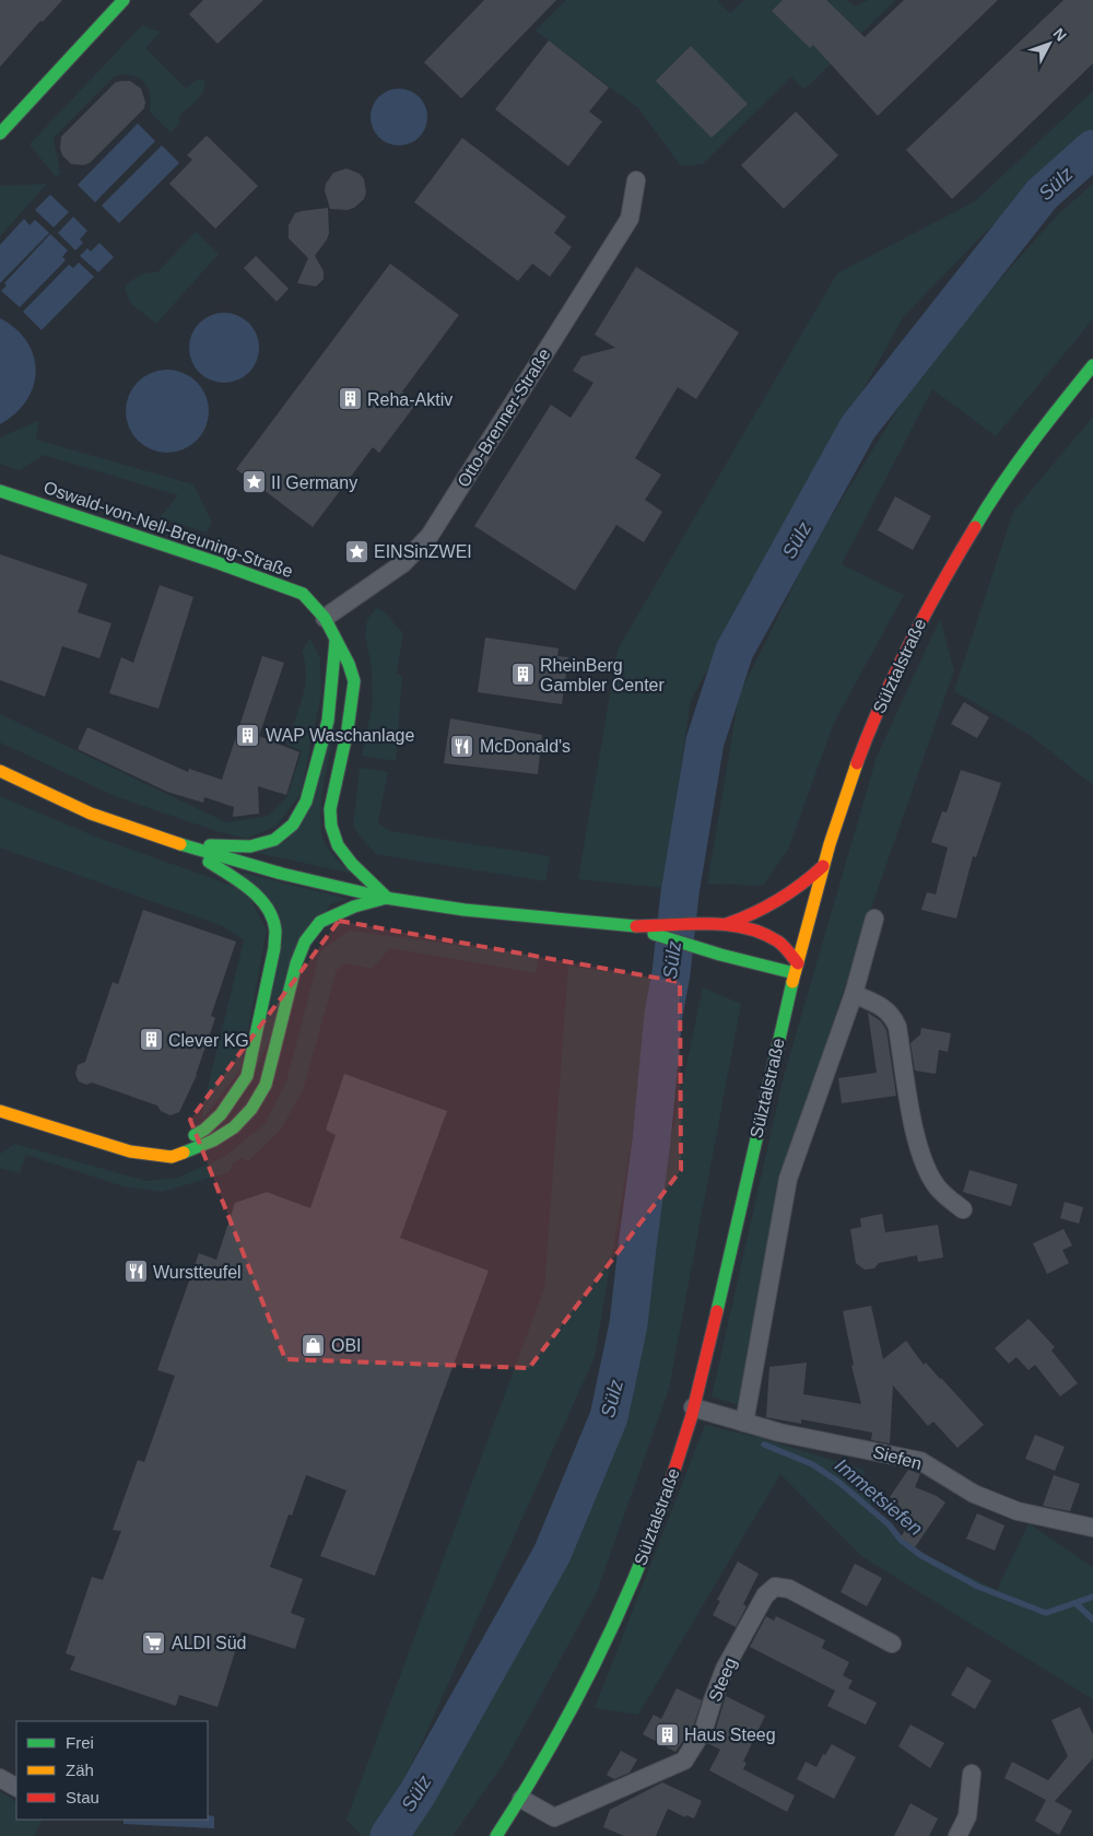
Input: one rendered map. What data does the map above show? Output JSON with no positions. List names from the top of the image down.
{
  "streets": {
    "main road": ["Oswald-von-Nell-Breuning-Straße", "Sülztalstraße"],
    "street": ["Otto-Brenner-Straße", "Siefen", "Steeg"]
  },
  "crossings": [
    ["Otto-Brenner-Straße", "Oswald-von-Nell-Breuning-Straße"],
    ["Sülztalstraße", "Siefen"],
    ["Sülztalstraße", "Steeg"]
  ],
  "water": ["Sülz", "Immetsiefen"],
  "places": {
    "building": [
      "Reha-Aktiv",
      "RheinBerg Gambler Center",
      "WAP Waschanlage",
      "Clever KG",
      "Haus Steeg"
    ],
    "place": ["II Germany", "EINSinZWEI"],
    "restaurant": ["McDonald's", "Wurstteufel"],
    "shop": ["OBI"],
    "supermarket": ["ALDI Süd"]
  },
  "legend": ["Frei", "Zäh", "Stau"],
  "north": "top right"
}
